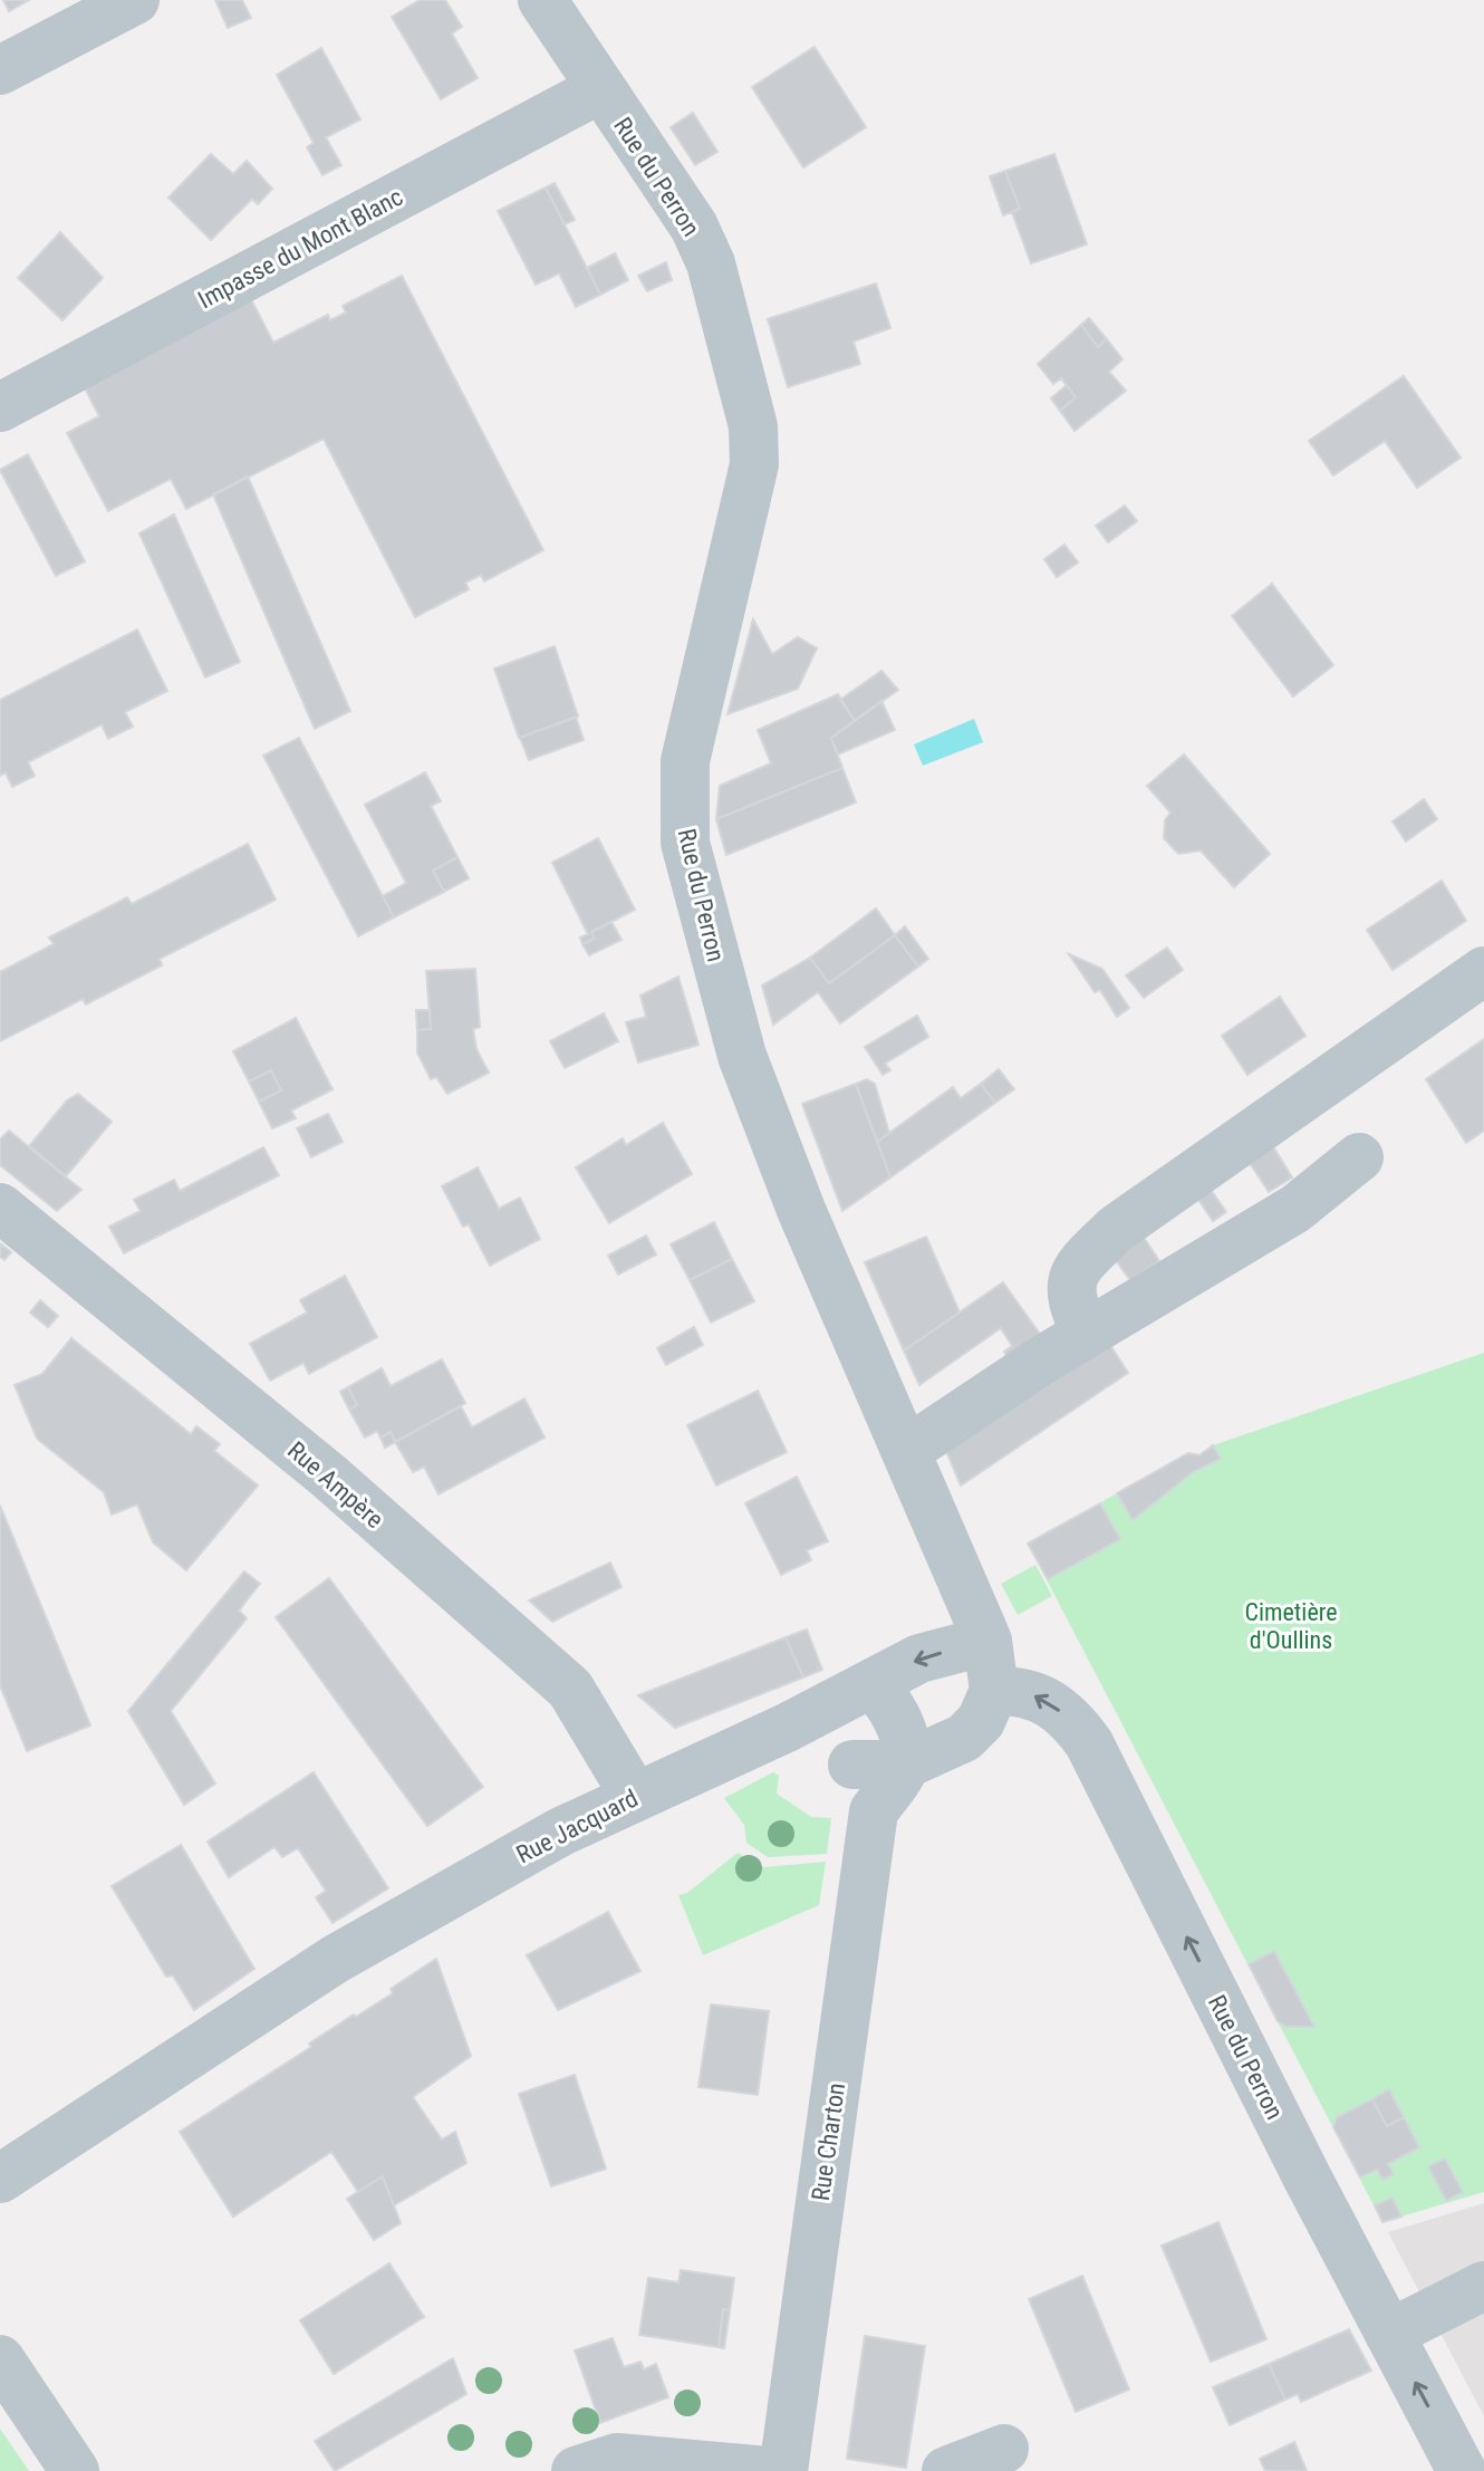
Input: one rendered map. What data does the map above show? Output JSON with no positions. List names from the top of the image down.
{
  "streets": {
    "street": [
      "Rue du Perron",
      "Impasse du Mont Blanc",
      "Rue Ampère",
      "Rue Jacquard",
      "Rue Charton"
    ]
  },
  "crossings": [
    ["Rue du Perron", "Impasse du Mont Blanc"],
    ["Rue du Perron", "Rue Jacquard"],
    ["Rue Ampère", "Rue Jacquard"]
  ],
  "parks": ["Cimetière d'Oullins"]
}
